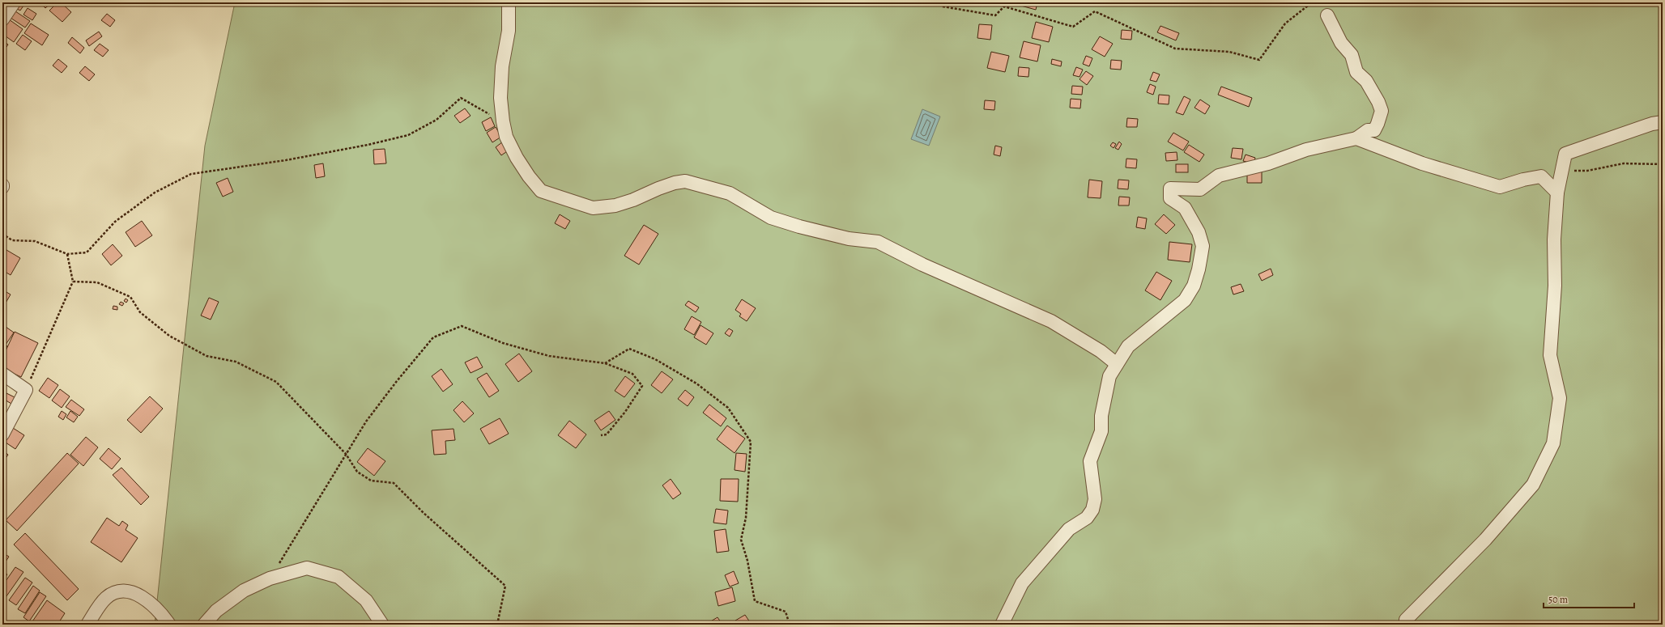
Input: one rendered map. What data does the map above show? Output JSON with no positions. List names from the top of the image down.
{
  "scale_bar": "50 m"
}
